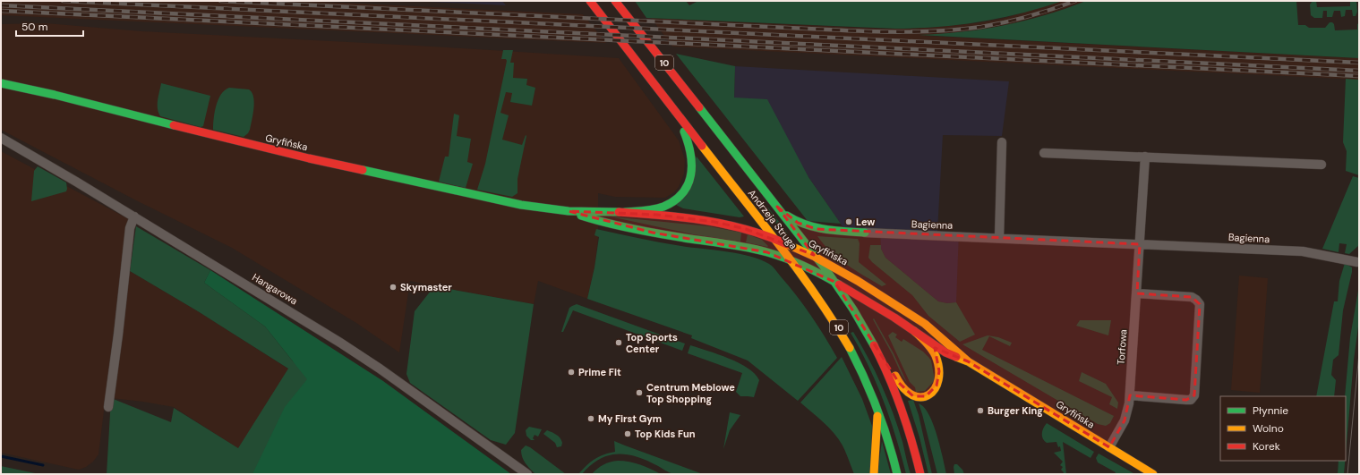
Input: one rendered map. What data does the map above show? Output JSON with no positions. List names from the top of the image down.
{
  "streets": {
    "street": [
      "10",
      "Gryfińska",
      "Andrzeja Struga",
      "Bagienna",
      "Hangarowa",
      "Torfowa"
    ]
  },
  "crossings": [
    ["Gryfińska", "Andrzeja Struga"],
    ["Gryfińska", "Torfowa"],
    ["Bagienna", "Torfowa"]
  ],
  "places": [
    "Lew",
    "Skymaster",
    "Top Sports Center",
    "Prime Fit",
    "Centrum Meblowe Top Shopping",
    "Burger King",
    "My First Gym",
    "Top Kids Fun"
  ],
  "legend": ["Płynnie", "Wolno", "Korek"],
  "scale_bar": "50 m"
}
